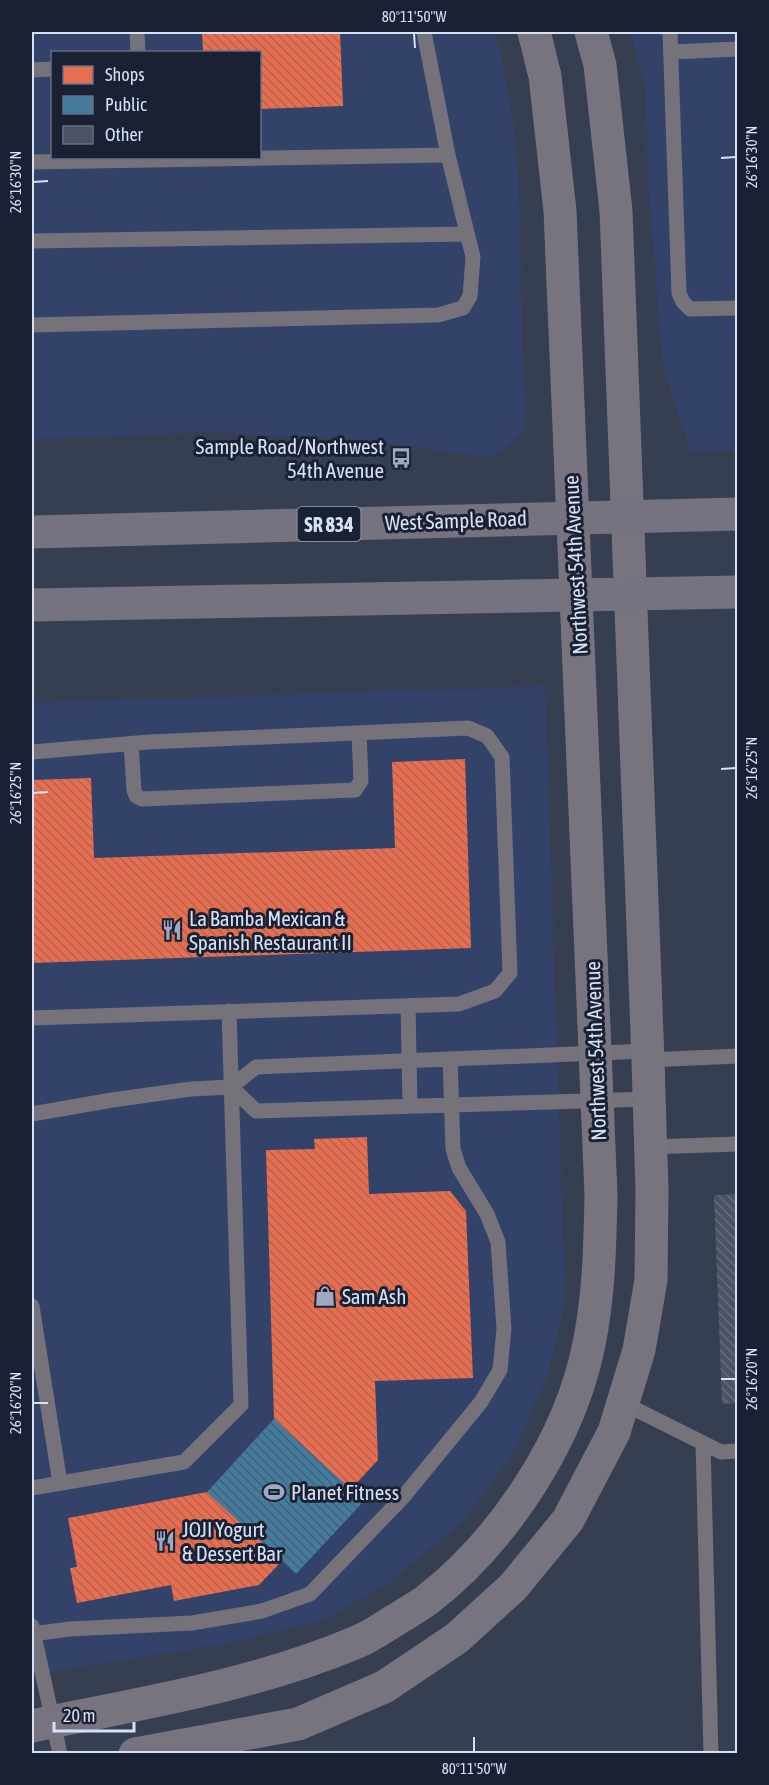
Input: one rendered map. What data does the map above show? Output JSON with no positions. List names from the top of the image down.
{
  "streets": {
    "main road": ["West Sample Road", "SR 834"],
    "street": ["Northwest 54th Avenue"]
  },
  "crossings": [
    ["West Sample Road", "Northwest 54th Avenue"]
  ],
  "places": {
    "bus stop": ["Sample Road/Northwest 54th Avenue"],
    "restaurant": ["La Bamba Mexican & Spanish Restaurant II", "JOJI Yogurt & Dessert Bar"],
    "shop": ["Sam Ash"],
    "sports": ["Planet Fitness"]
  },
  "legend": ["Shops", "Public", "Other"],
  "scale_bar": "20 m",
  "coordinates": [
    "80°11'50\"W",
    "26°16'30\"N",
    "26°16'25\"N",
    "26°16'20\"N"
  ]
}
